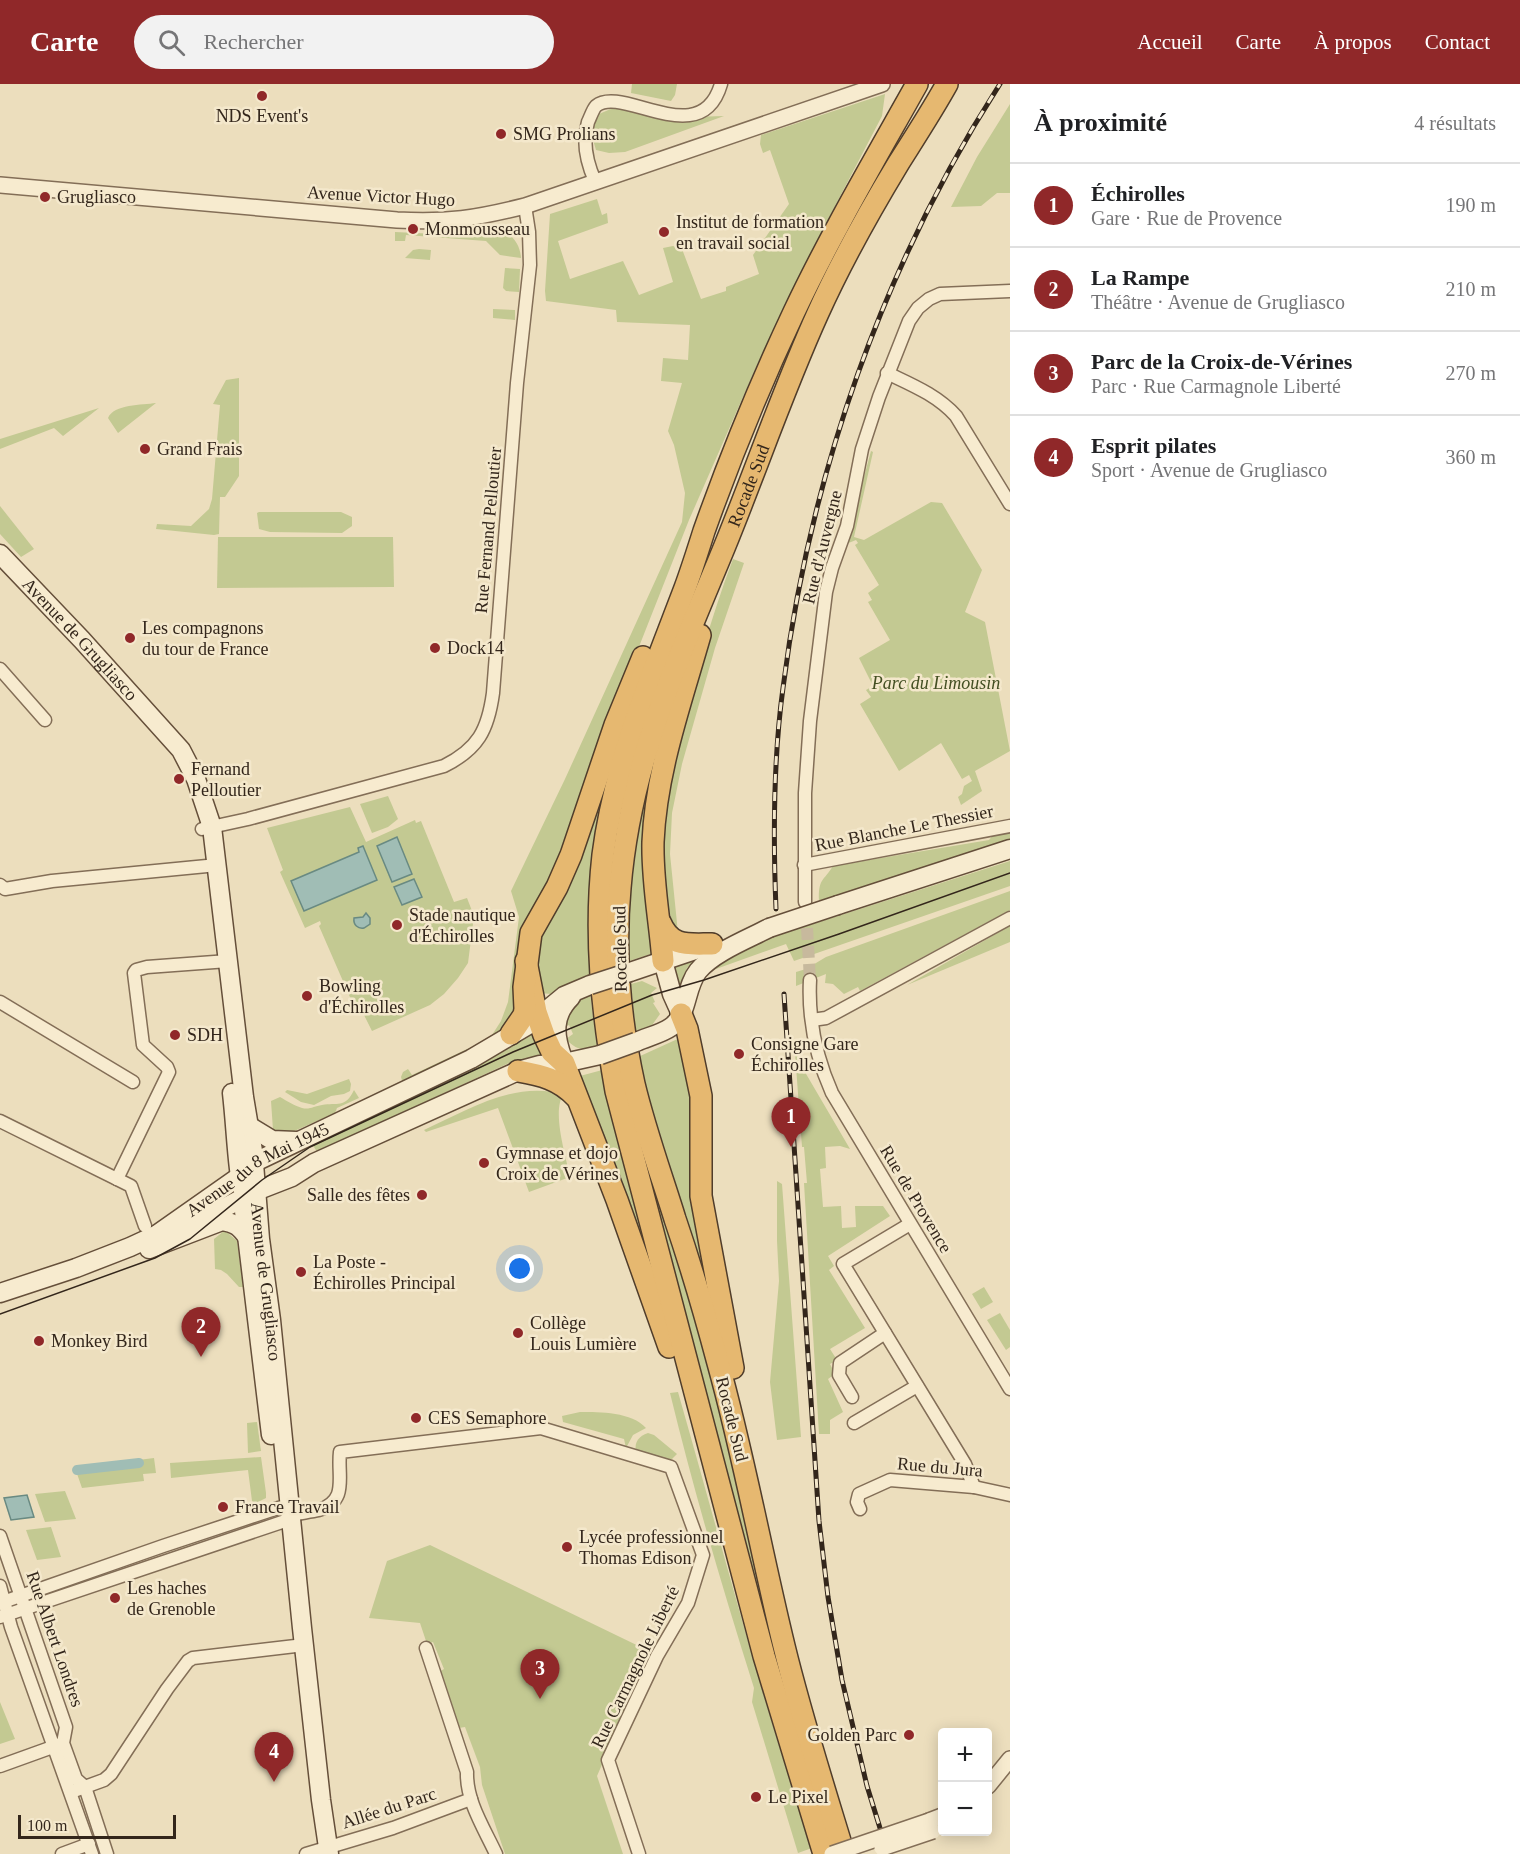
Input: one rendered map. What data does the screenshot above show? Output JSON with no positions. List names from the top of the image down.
{
  "streets": {
    "highway": ["Rocade Sud"],
    "main road": ["Avenue de Grugliasco", "Avenue du 8 Mai 1945"],
    "street": [
      "Avenue Victor Hugo",
      "Rue Fernand Pelloutier",
      "Rue d'Auvergne",
      "Rue Blanche Le Thessier",
      "Rue de Provence",
      "Rue du Jura",
      "Rue Albert Londres",
      "Rue Carmagnole Liberté",
      "Allée du Parc"
    ]
  },
  "crossings": [
    ["Avenue Victor Hugo", "Rue Fernand Pelloutier"],
    ["Rue Fernand Pelloutier", "Avenue de Grugliasco"],
    ["Rue d'Auvergne", "Rue Blanche Le Thessier"],
    ["Avenue de Grugliasco", "Avenue du 8 Mai 1945"],
    ["Avenue de Grugliasco", "Rue Carmagnole Liberté"],
    ["Avenue de Grugliasco", "Allée du Parc"]
  ],
  "parks": ["Parc du Limousin"],
  "places": [
    "NDS Event's",
    "SMG Prolians",
    "Grugliasco",
    "Monmousseau",
    "Institut de formation en travail social",
    "Grand Frais",
    "Les compagnons du tour de France",
    "Dock14",
    "Fernand Pelloutier",
    "Stade nautique d'Échirolles",
    "Bowling d'Échirolles",
    "SDH",
    "Consigne Gare Échirolles",
    "Gymnase et dojo Croix de Vérines",
    "Salle des fêtes",
    "La Poste - Échirolles Principal",
    "Collège Louis Lumière",
    "Monkey Bird",
    "CES Semaphore",
    "France Travail",
    "Lycée professionnel Thomas Edison",
    "Les haches de Grenoble",
    "Golden Parc",
    "Le Pixel"
  ],
  "scale_bar": "100 m",
  "page": {
    "header": "Carte",
    "search": "Rechercher",
    "nav": [
      "Accueil",
      "Carte",
      "À propos",
      "Contact"
    ],
    "heading": ["À proximité", "4 résultats"],
    "list": [
      {
        "mark": "1",
        "name": "Échirolles",
        "note": "Gare · Rue de Provence",
        "value": "190 m"
      },
      {
        "mark": "2",
        "name": "La Rampe",
        "note": "Théâtre · Avenue de Grugliasco",
        "value": "210 m"
      },
      {
        "mark": "3",
        "name": "Parc de la Croix-de-Vérines",
        "note": "Parc · Rue Carmagnole Liberté",
        "value": "270 m"
      },
      {
        "mark": "4",
        "name": "Esprit pilates",
        "note": "Sport · Avenue de Grugliasco",
        "value": "360 m"
      }
    ],
    "pins": [
      "1",
      "2",
      "3",
      "4"
    ],
    "map_buttons": ["+", "−"],
    "scale": "100 m"
  }
}
